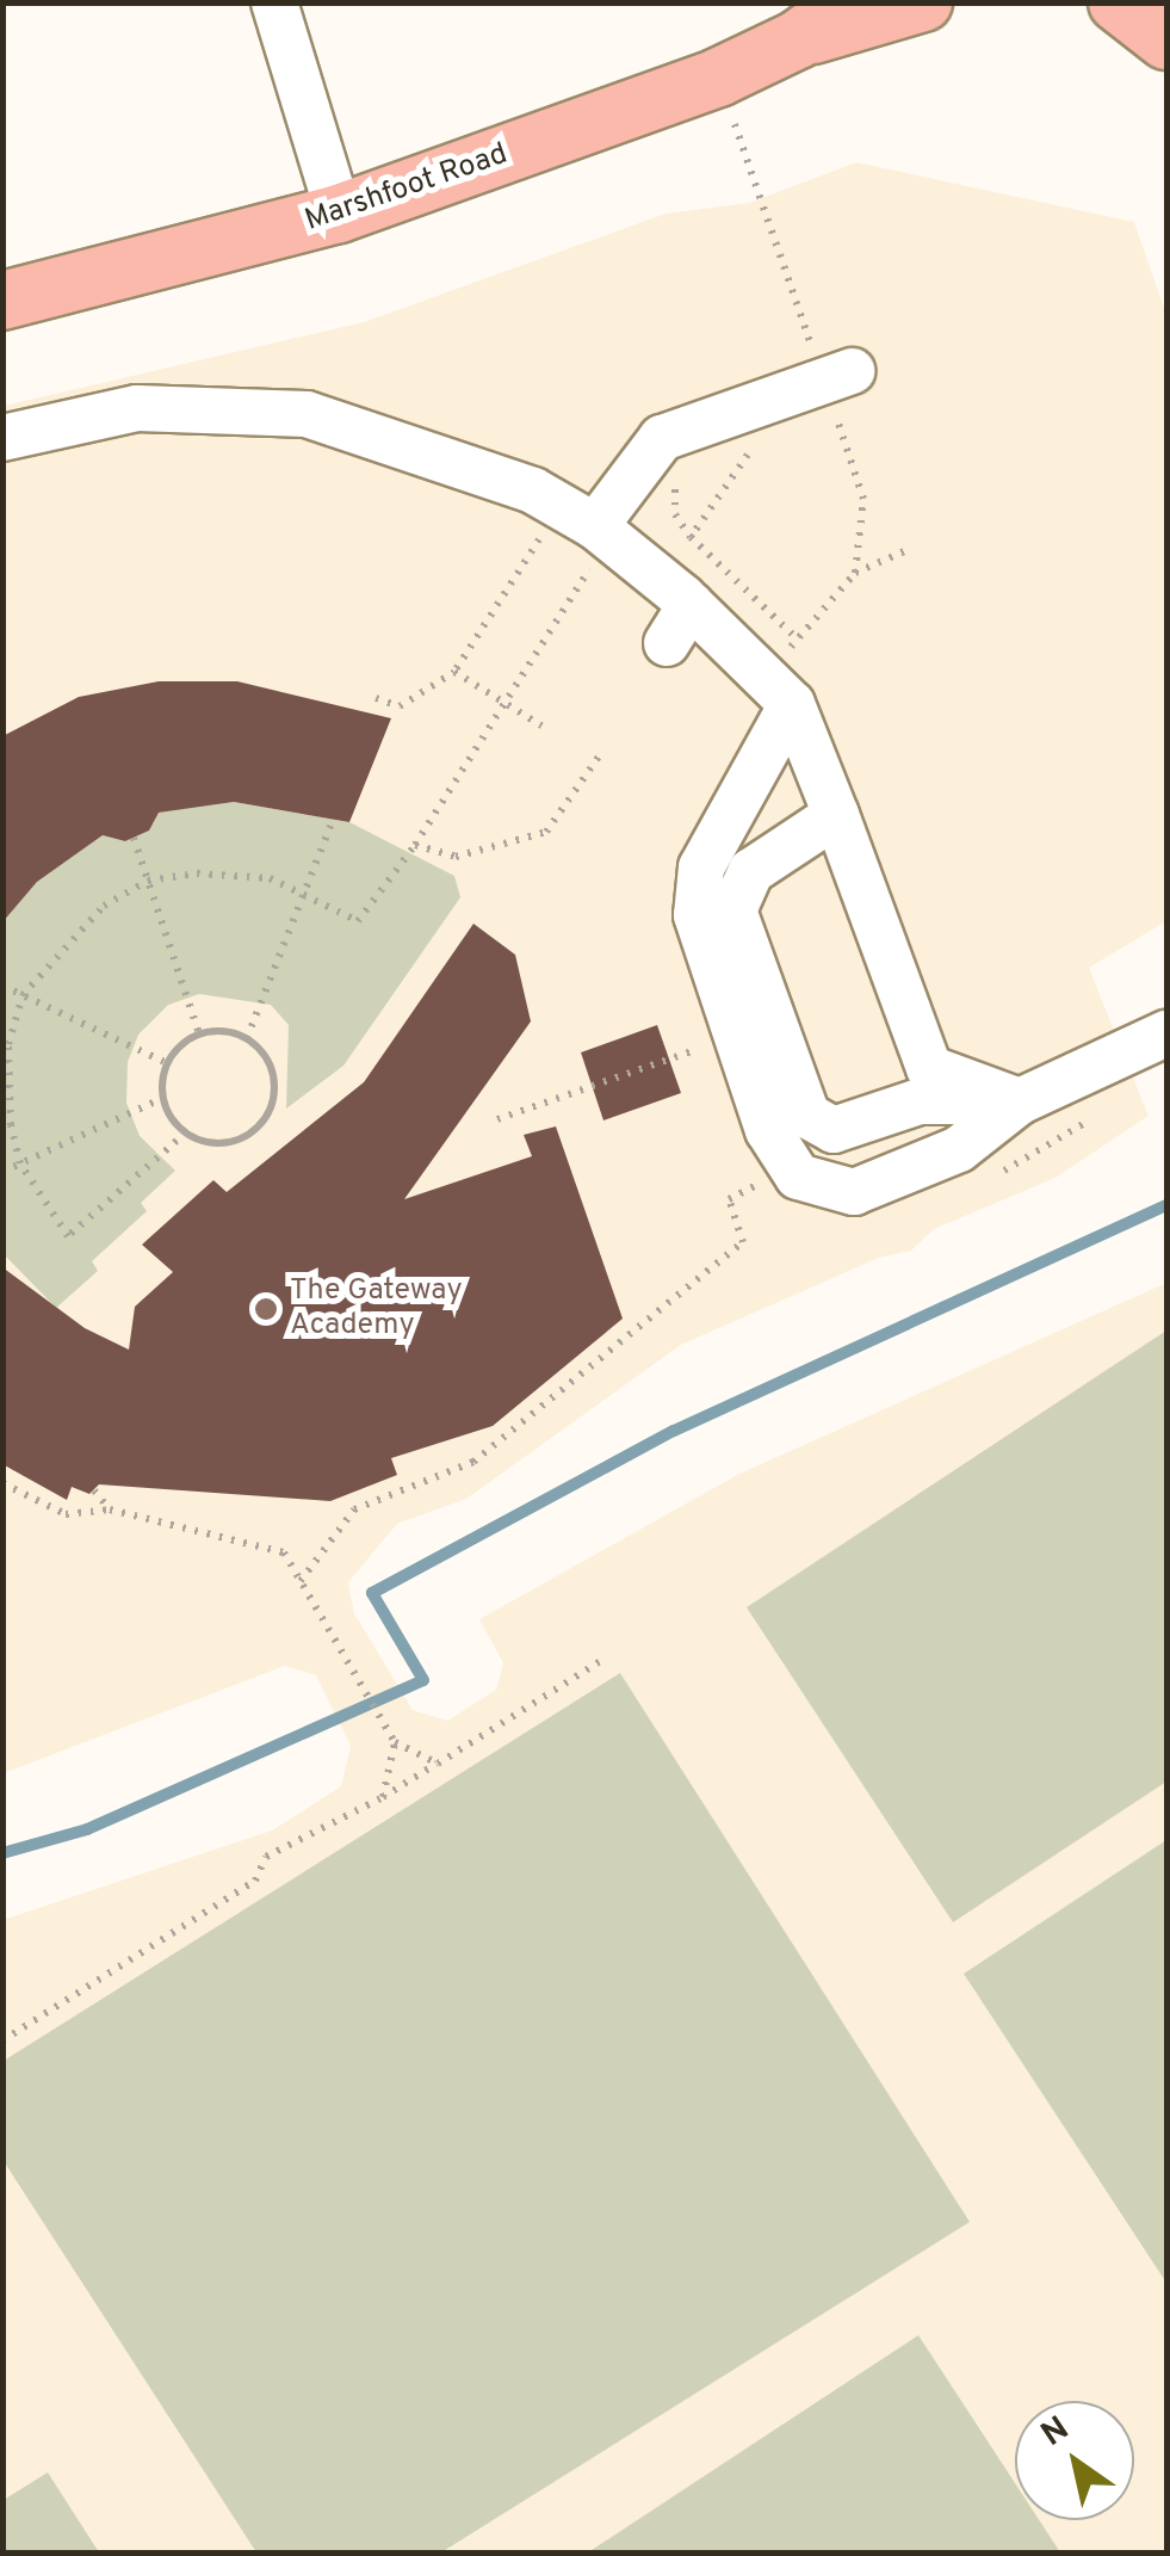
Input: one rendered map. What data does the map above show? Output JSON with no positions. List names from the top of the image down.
{
  "streets": {
    "main road": ["Marshfoot Road"]
  },
  "places": ["The Gateway Academy"],
  "north": "top left"
}
